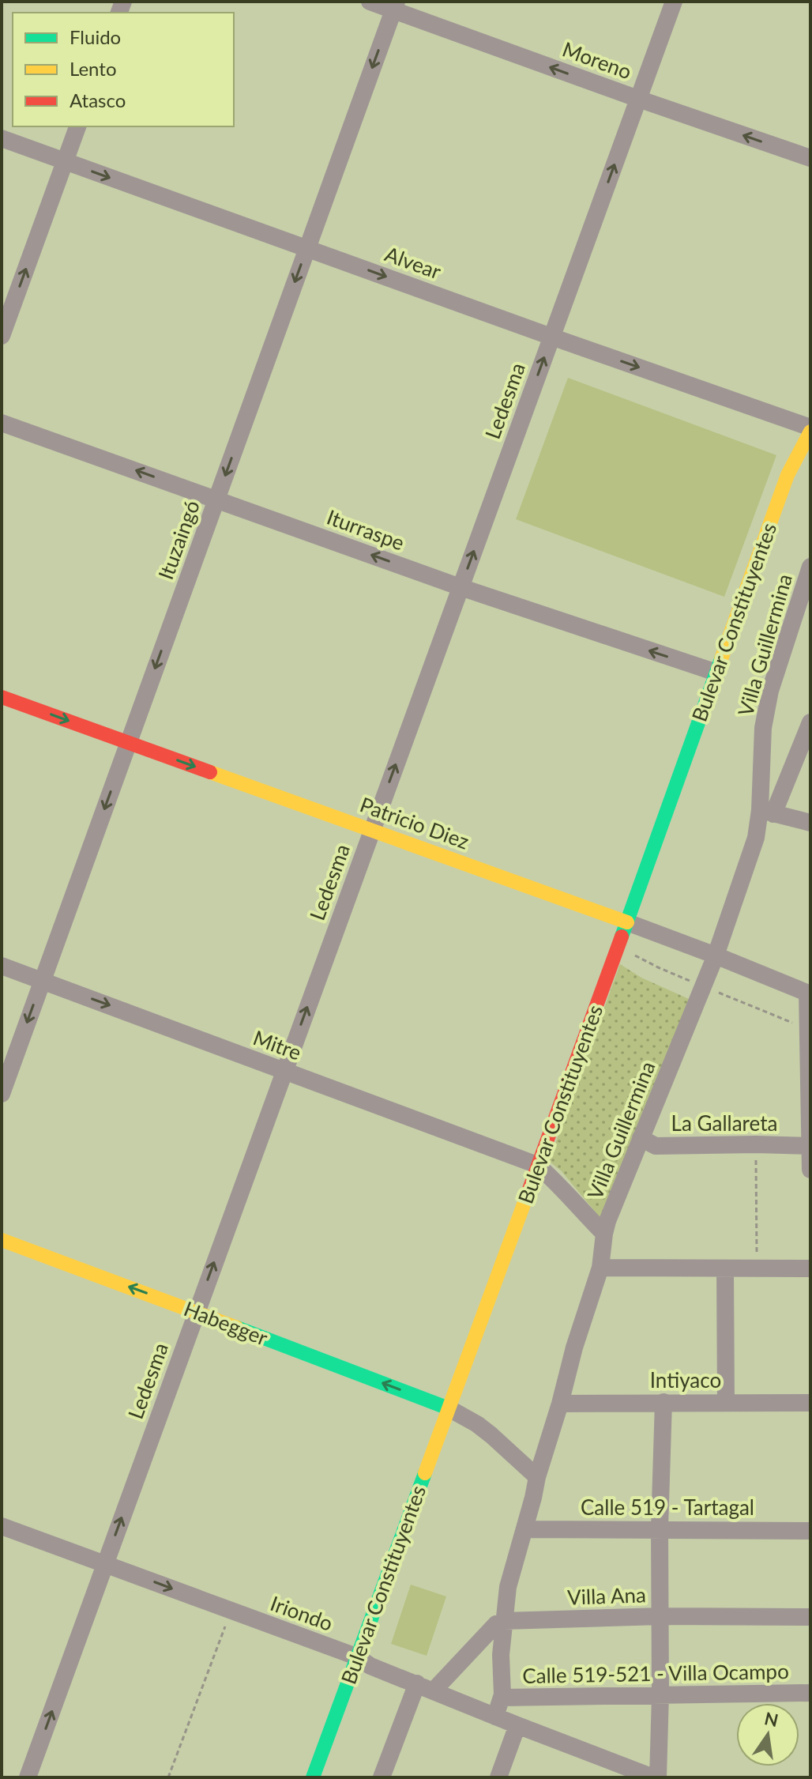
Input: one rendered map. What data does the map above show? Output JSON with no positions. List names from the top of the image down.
{
  "streets": {
    "street": [
      "Moreno",
      "Alvear",
      "Ledesma",
      "Iturraspe",
      "Ituzaingó",
      "Bulevar Constituyentes",
      "Villa Guillermina",
      "Patricio Diez",
      "Mitre",
      "La Gallareta",
      "Habegger",
      "Intiyaco",
      "Calle 519 - Tartagal",
      "Villa Ana",
      "Iriondo",
      "Calle 519-521 - Villa Ocampo"
    ]
  },
  "crossings": [
    ["Moreno", "Ledesma"],
    ["Moreno", "Ituzaingó"],
    ["Alvear", "Ledesma"],
    ["Alvear", "Ituzaingó"],
    ["Alvear", "Bulevar Constituyentes"],
    ["Ledesma", "Iturraspe"],
    ["Ledesma", "Patricio Diez"],
    ["Ledesma", "Mitre"],
    ["Ledesma", "Habegger"],
    ["Ledesma", "Iriondo"],
    ["Iturraspe", "Ituzaingó"],
    ["Iturraspe", "Bulevar Constituyentes"],
    ["Ituzaingó", "Patricio Diez"],
    ["Ituzaingó", "Mitre"],
    ["Bulevar Constituyentes", "Patricio Diez"],
    ["Bulevar Constituyentes", "Mitre"],
    ["Bulevar Constituyentes", "Habegger"],
    ["Bulevar Constituyentes", "Iriondo"],
    ["Villa Guillermina", "Patricio Diez"],
    ["Villa Guillermina", "La Gallareta"],
    ["Villa Guillermina", "Intiyaco"],
    ["Villa Guillermina", "Calle 519 - Tartagal"],
    ["Villa Guillermina", "Villa Ana"],
    ["Villa Guillermina", "Iriondo"],
    ["Villa Guillermina", "Calle 519-521 - Villa Ocampo"]
  ],
  "one_way": [
    "Moreno",
    "Alvear",
    "Ledesma",
    "Iturraspe",
    "Ituzaingó",
    "Patricio Diez",
    "Mitre",
    "Habegger"
  ],
  "legend": ["Fluido", "Lento", "Atasco"],
  "north": "top"
}
